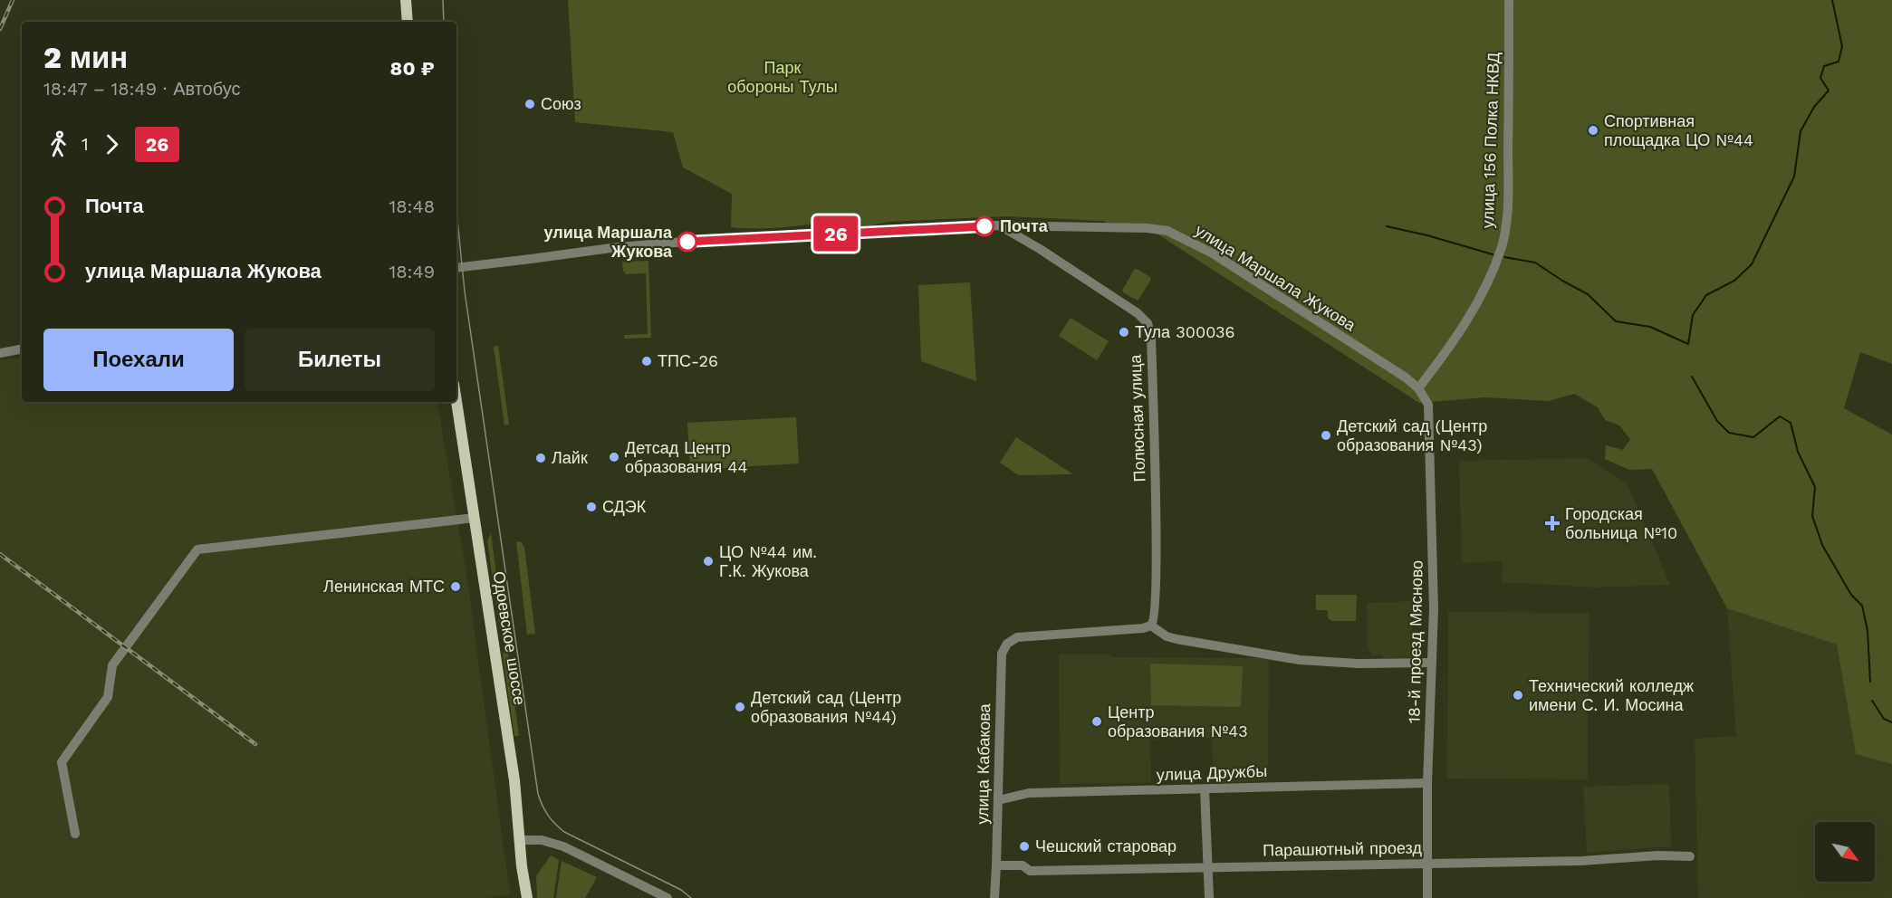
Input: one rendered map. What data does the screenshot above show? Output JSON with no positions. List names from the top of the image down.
{
  "streets": {
    "main road": ["Одоевское шоссе"],
    "street": [
      "улица 156 Полка НКВД",
      "улица Маршала Жукова",
      "Полюсная улица",
      "18-й проезд Мясново",
      "улица Кабакова",
      "улица Дружбы",
      "Парашютный проезд"
    ]
  },
  "crossings": [
    ["улица 156 Полка НКВД", "улица Маршала Жукова"],
    ["улица 156 Полка НКВД", "18-й проезд Мясново"],
    ["улица Маршала Жукова", "Полюсная улица"],
    ["улица Маршала Жукова", "18-й проезд Мясново"],
    ["Полюсная улица", "улица Кабакова"],
    ["18-й проезд Мясново", "улица Дружбы"],
    ["18-й проезд Мясново", "Парашютный проезд"],
    ["улица Кабакова", "улица Дружбы"],
    ["улица Кабакова", "Парашютный проезд"]
  ],
  "parks": ["Парк обороны Тулы"],
  "places": {
    "other": [
      "Союз",
      "Спортивная площадка ЦО №44",
      "Почта",
      "улица Маршала Жукова",
      "Тула 300036",
      "ТПС-26",
      "Детский сад (Центр образования №43)",
      "Детсад Центр образования 44",
      "Лайк",
      "СДЭК",
      "ЦО №44 им. Г.К. Жукова",
      "Ленинская МТС",
      "Технический колледж имени С. И. Мосина",
      "Детский сад (Центр образования №44)",
      "Центр образования №43",
      "Чешский старовар"
    ],
    "health": ["Городская больница №10"]
  },
  "lines": ["bus line 26"],
  "north": "bottom right",
  "page": {
    "on_map": "26",
    "heading": ["2 мин", "18:47 – 18:49 · Автобус", "80 ₽"],
    "legs": ["1", "26"],
    "list": [
      {
        "name": "Почта",
        "value": "18:48"
      },
      {
        "name": "улица Маршала Жукова",
        "value": "18:49"
      }
    ],
    "buttons": ["Поехали", "Билеты"]
  }
}
